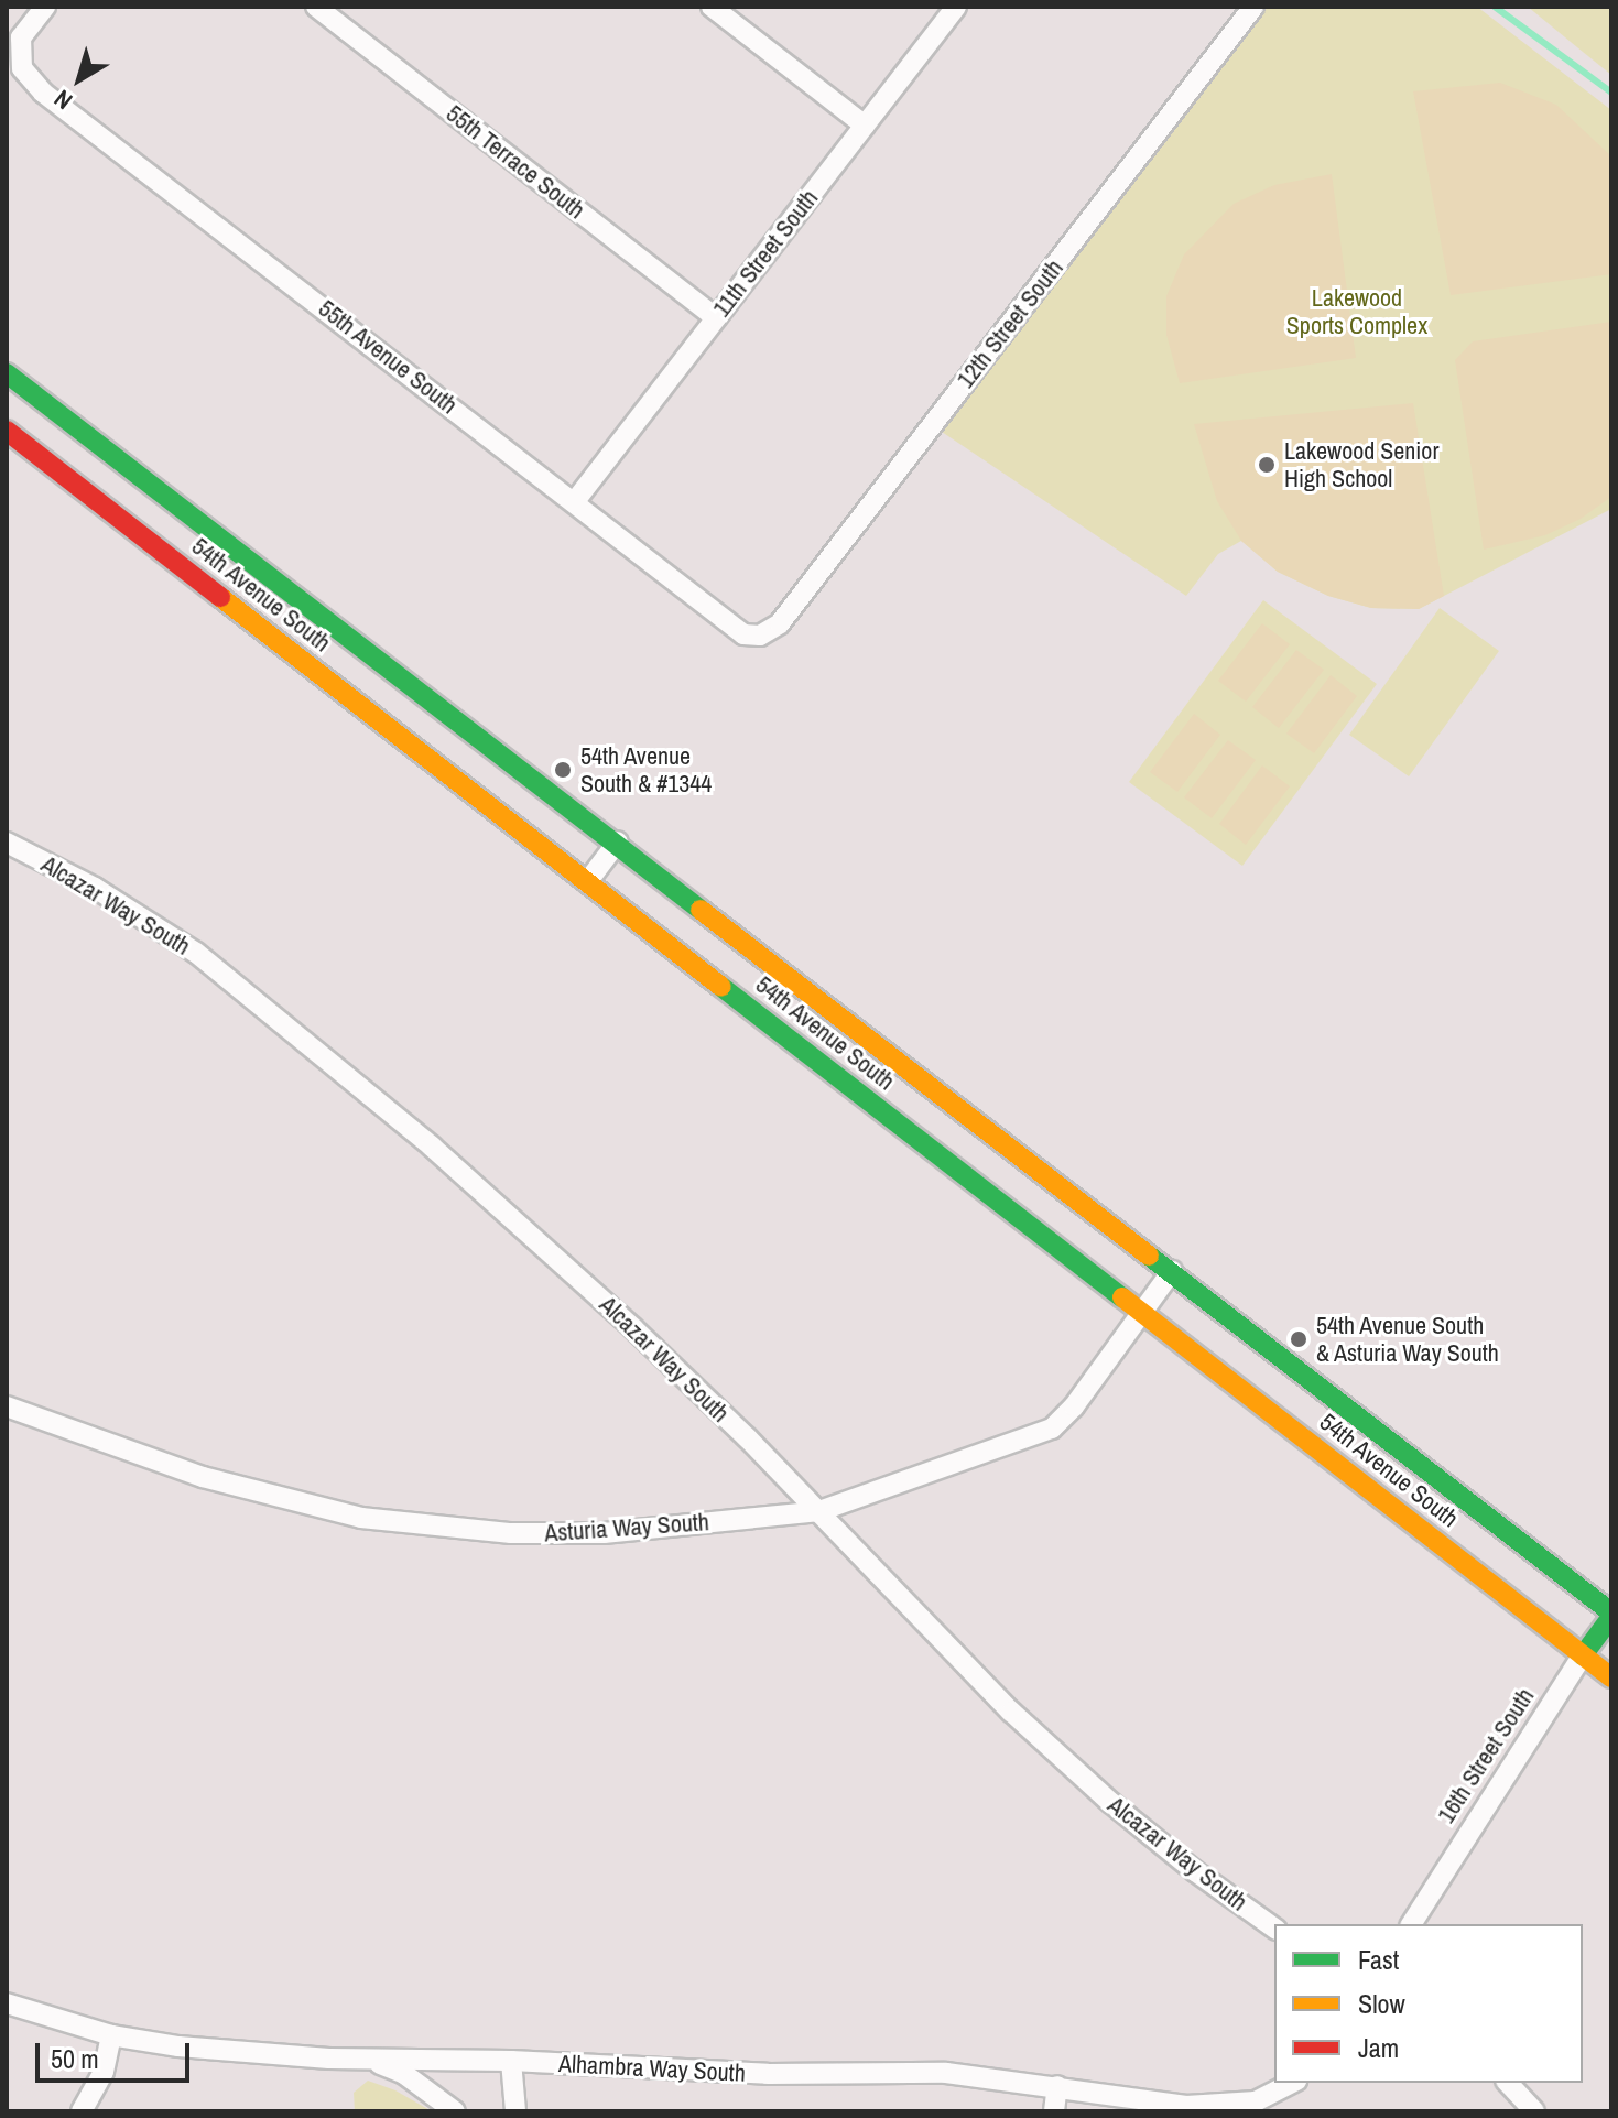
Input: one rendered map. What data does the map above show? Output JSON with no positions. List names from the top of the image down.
{
  "streets": {
    "main road": ["54th Avenue South", "16th Street South"],
    "street": [
      "55th Terrace South",
      "11th Street South",
      "12th Street South",
      "55th Avenue South",
      "Alcazar Way South",
      "Asturia Way South",
      "Alhambra Way South"
    ]
  },
  "crossings": [
    ["55th Terrace South", "11th Street South"],
    ["11th Street South", "55th Avenue South"],
    ["12th Street South", "55th Avenue South"],
    ["54th Avenue South", "Asturia Way South"],
    ["54th Avenue South", "16th Street South"],
    ["Alcazar Way South", "Asturia Way South"]
  ],
  "parks": ["Lakewood Sports Complex"],
  "places": ["Lakewood Senior High School", "54th Avenue South & #1344", "54th Avenue South & Asturia Way South"],
  "legend": ["Fast", "Slow", "Jam"],
  "scale_bar": "50 m",
  "north": "bottom left"
}
